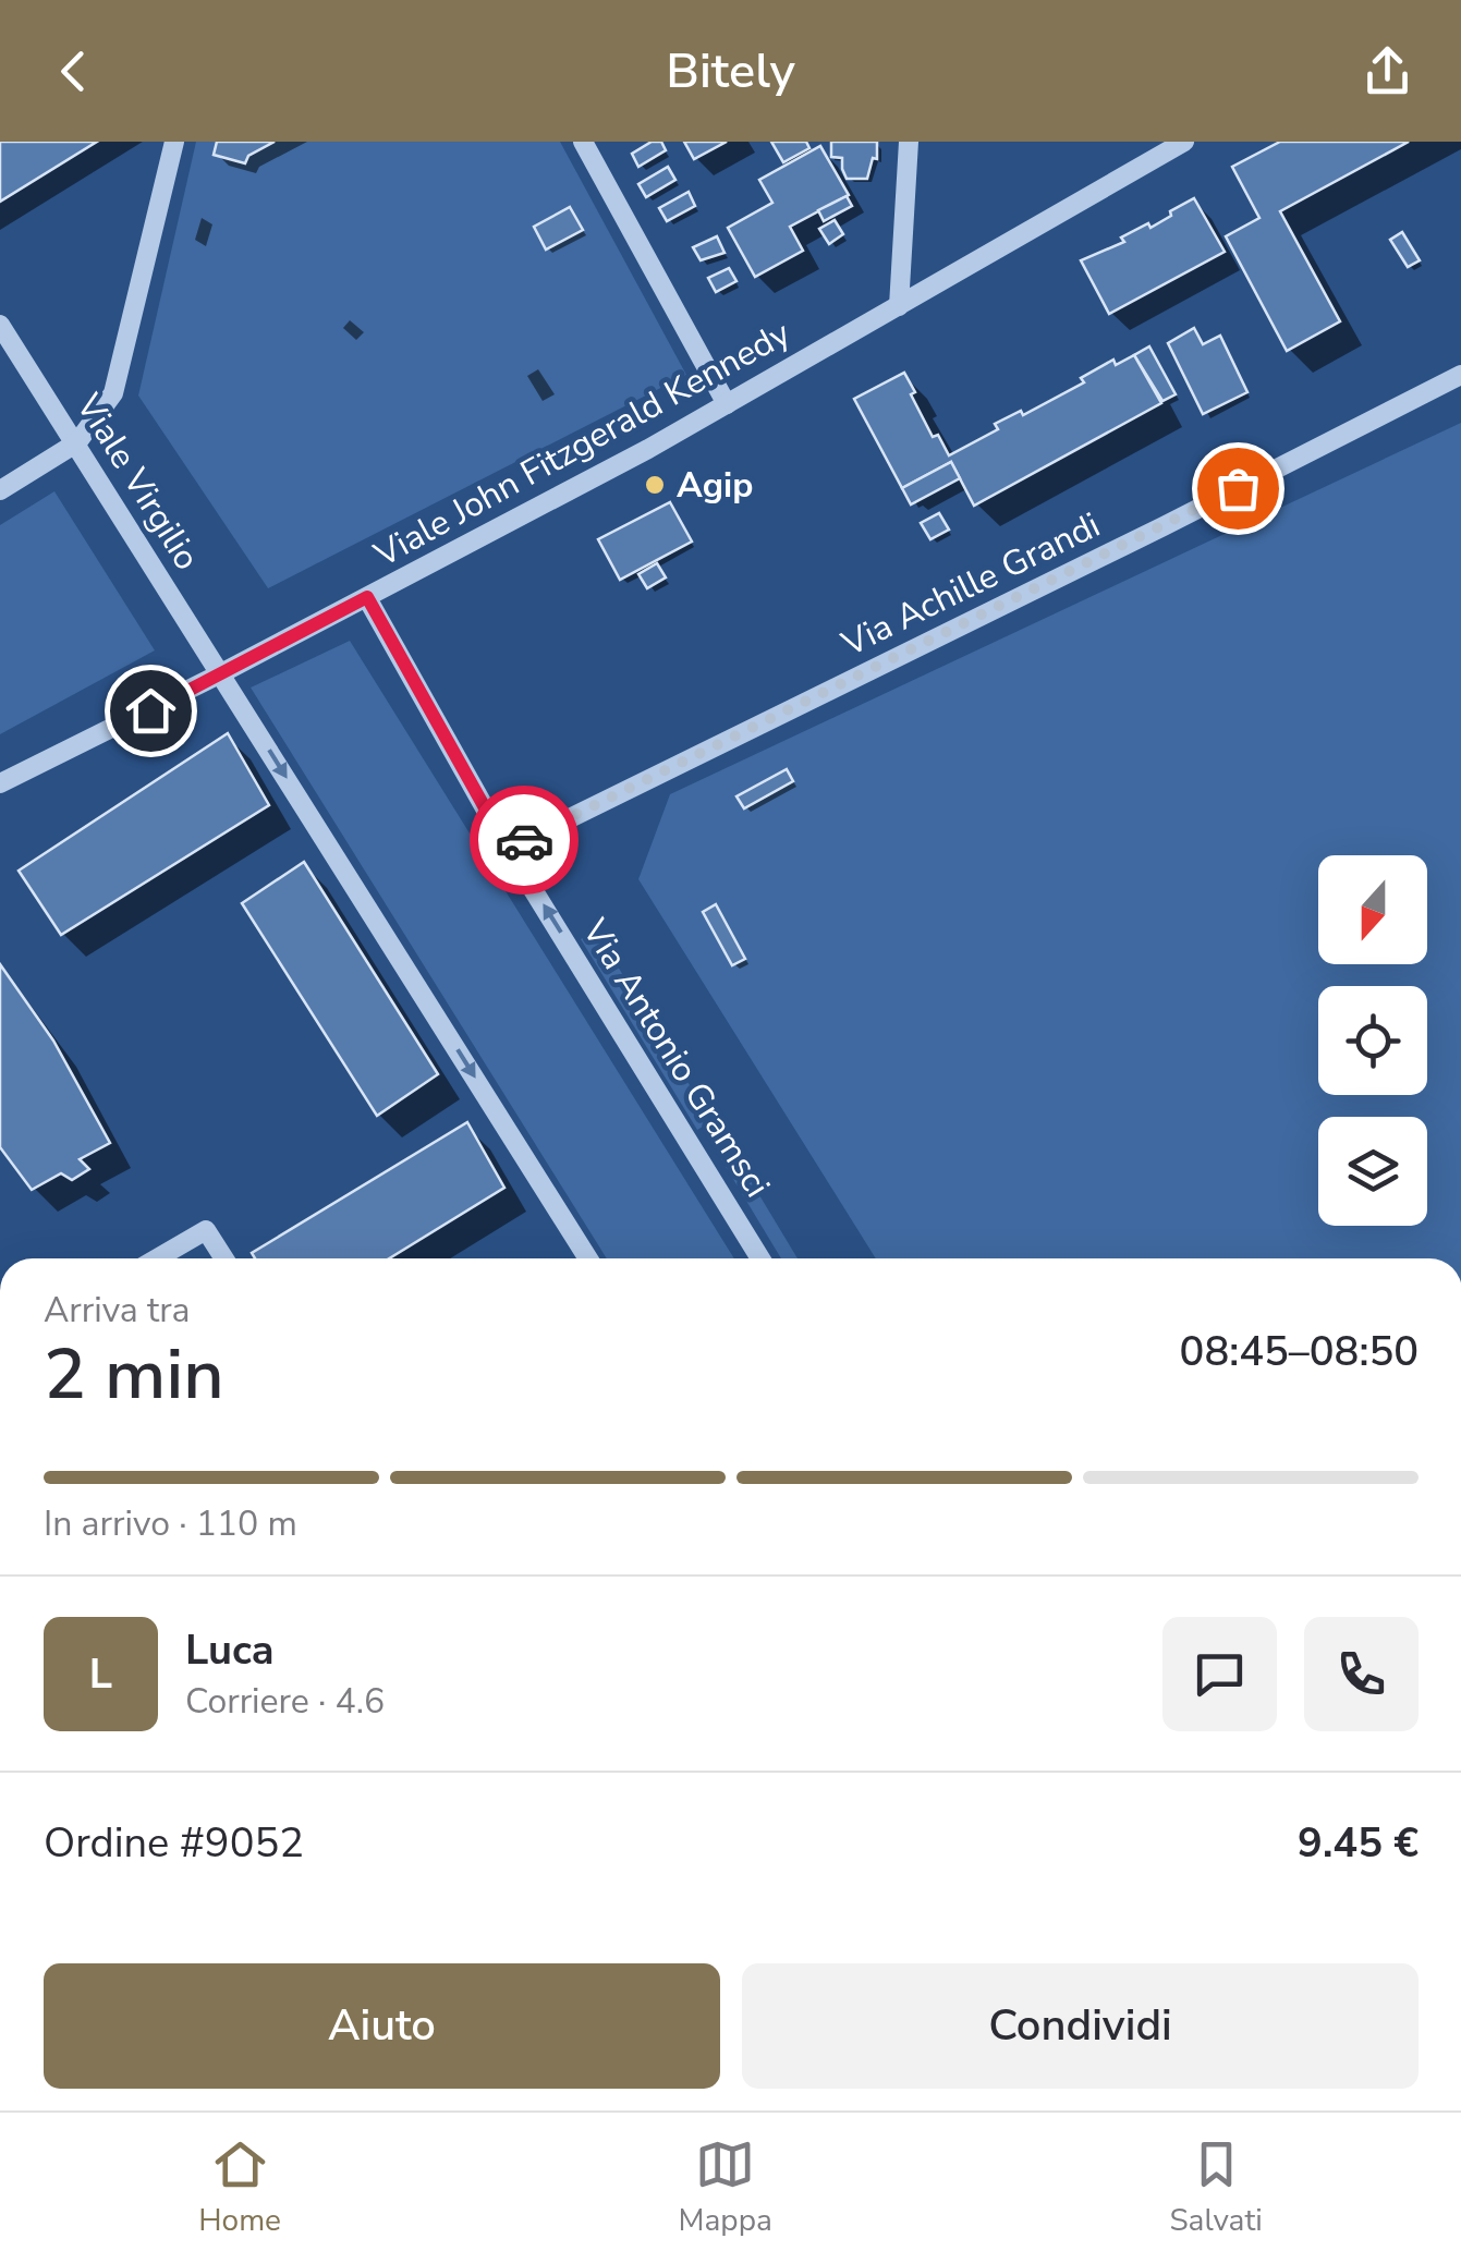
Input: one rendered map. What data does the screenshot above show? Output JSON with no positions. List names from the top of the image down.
{
  "streets": {
    "street": [
      "Viale John Fitzgerald Kennedy",
      "Viale Virgilio",
      "Via Achille Grandi",
      "Via Antonio Gramsci"
    ]
  },
  "crossings": [
    ["Viale John Fitzgerald Kennedy", "Viale Virgilio"],
    ["Viale John Fitzgerald Kennedy", "Via Antonio Gramsci"],
    ["Via Achille Grandi", "Via Antonio Gramsci"]
  ],
  "places": ["Agip"],
  "north": "bottom",
  "page": {
    "header": "Bitely",
    "heading": ["2 min", "Arriva tra", "08:45–08:50"],
    "panel": [
      "Luca",
      "Corriere · 4.6",
      "Ordine #9052",
      "9.45 €"
    ],
    "bar": "In arrivo · 110 m",
    "round": "L",
    "buttons": ["Aiuto", "Condividi"],
    "tabs": ["Home", "Mappa", "Salvati"]
  }
}
